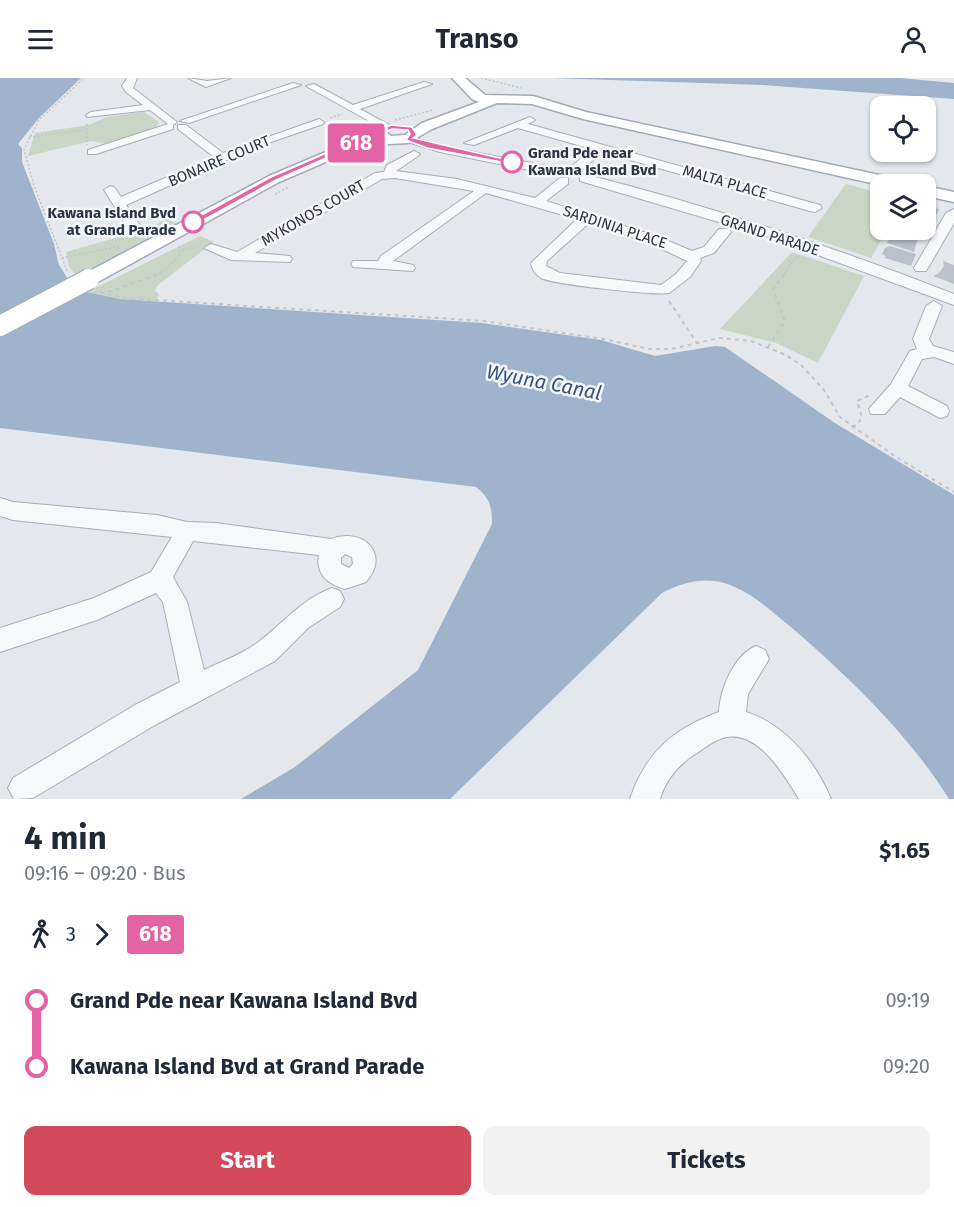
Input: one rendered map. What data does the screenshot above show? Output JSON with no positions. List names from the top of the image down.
{
  "streets": {
    "street": [
      "BONAIRE COURT",
      "MALTA PLACE",
      "MYKONOS COURT",
      "SARDINIA PLACE",
      "GRAND PARADE"
    ]
  },
  "crossings": [
    ["MYKONOS COURT", "SARDINIA PLACE"]
  ],
  "water": ["Wyuna Canal"],
  "places": ["Grand Pde near Kawana Island Bvd", "Kawana Island Bvd at Grand Parade"],
  "lines": ["bus line 618"],
  "page": {
    "header": "Transo",
    "on_map": "618",
    "heading": ["4 min", "09:16 – 09:20 · Bus", "$1.65"],
    "legs": ["3", "618"],
    "list": [
      {
        "name": "Grand Pde near Kawana Island Bvd",
        "value": "09:19"
      },
      {
        "name": "Kawana Island Bvd at Grand Parade",
        "value": "09:20"
      }
    ],
    "buttons": ["Start", "Tickets"]
  }
}
